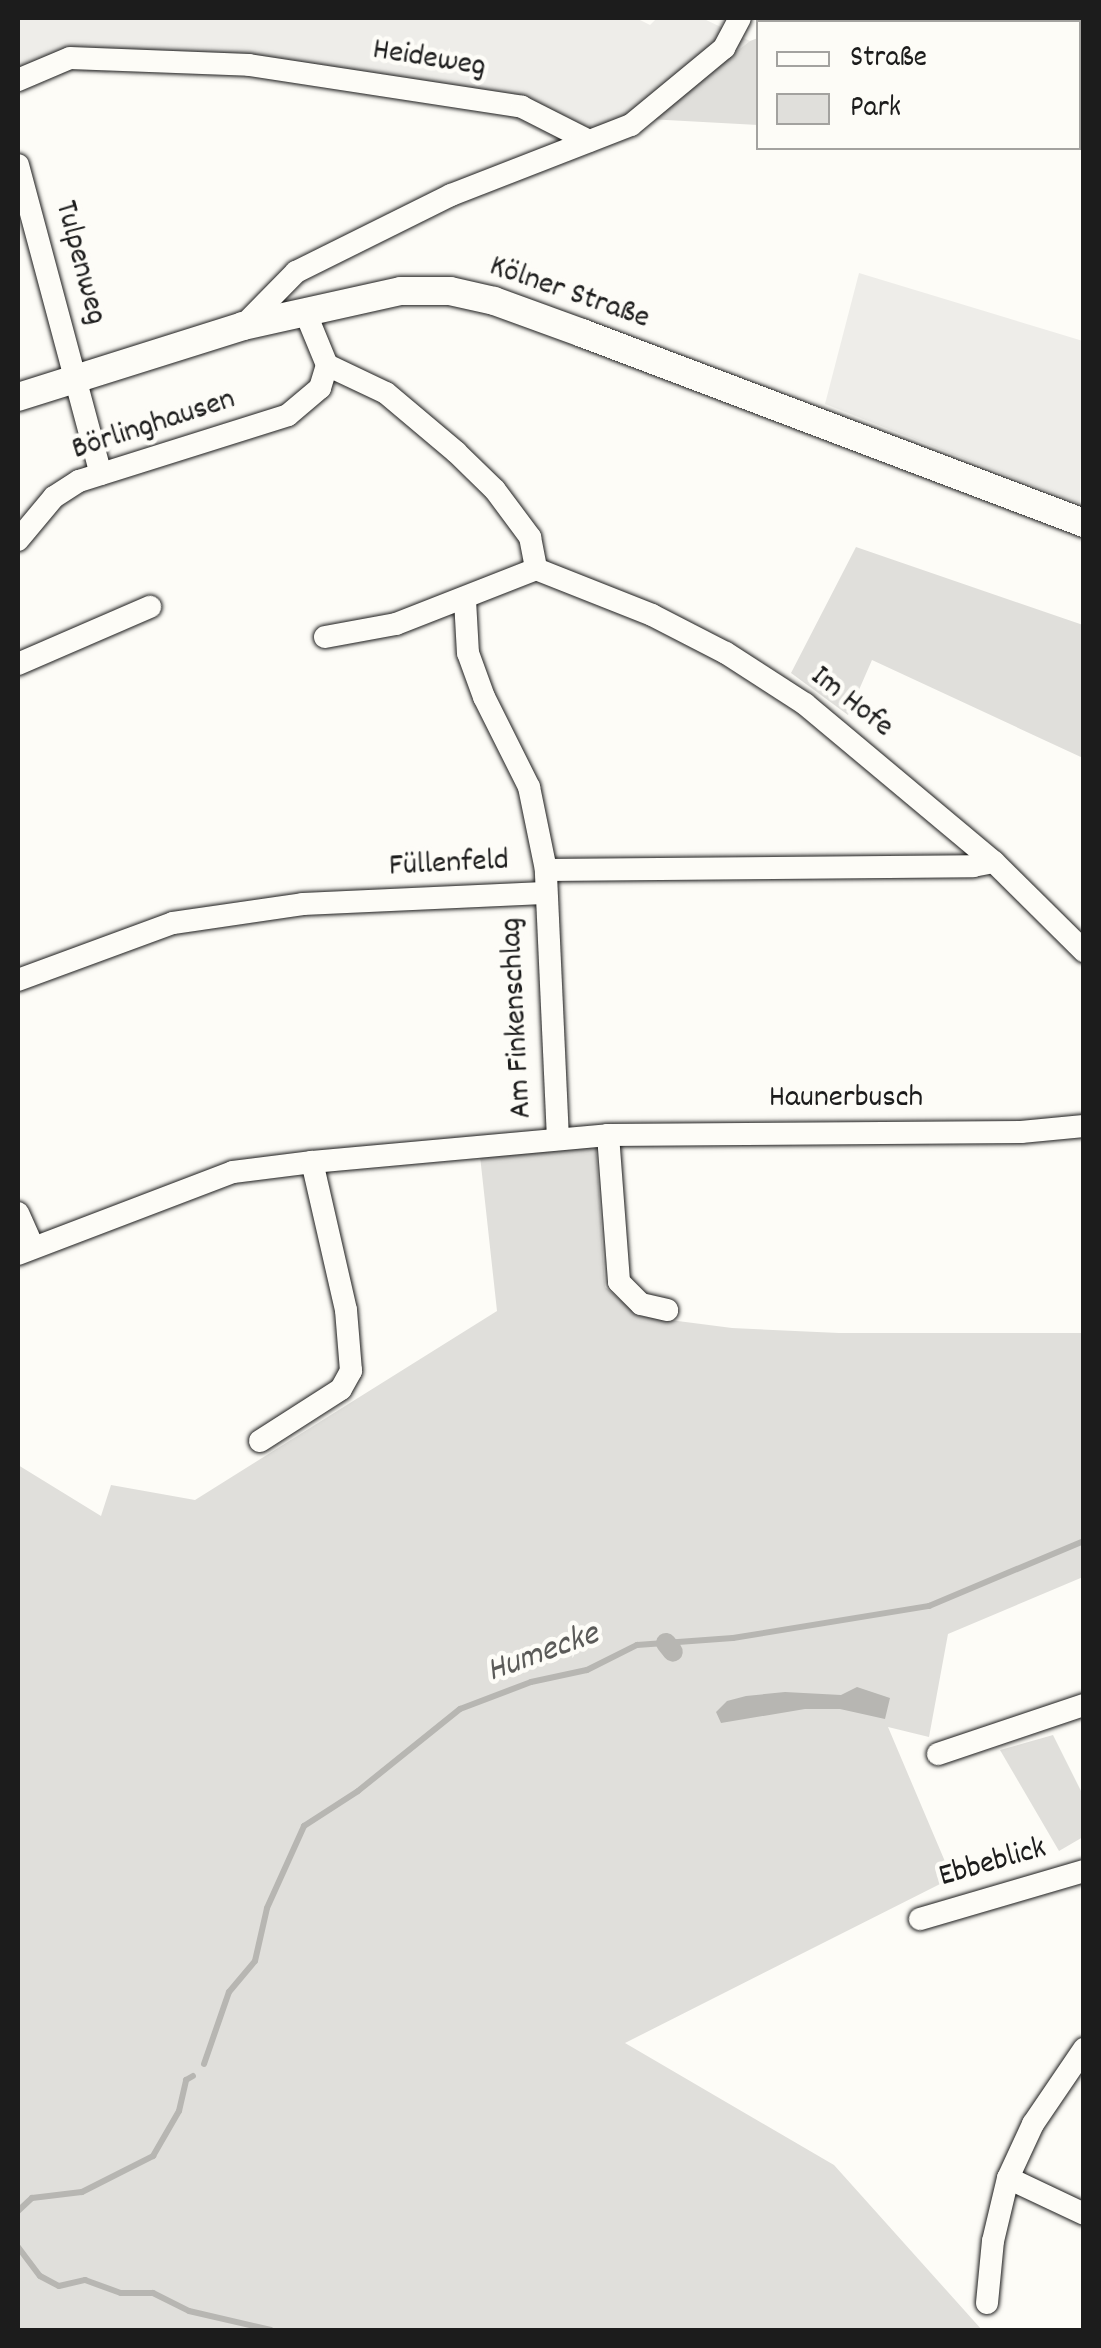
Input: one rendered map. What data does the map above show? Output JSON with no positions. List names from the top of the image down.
{
  "streets": {
    "main road": ["Kölner Straße"],
    "street": [
      "Heideweg",
      "Tulpenweg",
      "Börlinghausen",
      "Im Hofe",
      "Füllenfeld",
      "Am Finkenschlag",
      "Haunerbusch",
      "Ebbeblick"
    ]
  },
  "crossings": [
    ["Tulpenweg", "Kölner Straße"],
    ["Tulpenweg", "Börlinghausen"],
    ["Im Hofe", "Füllenfeld"],
    ["Füllenfeld", "Am Finkenschlag"],
    ["Am Finkenschlag", "Haunerbusch"]
  ],
  "water": ["Humecke"],
  "legend": ["Straße", "Park"]
}
